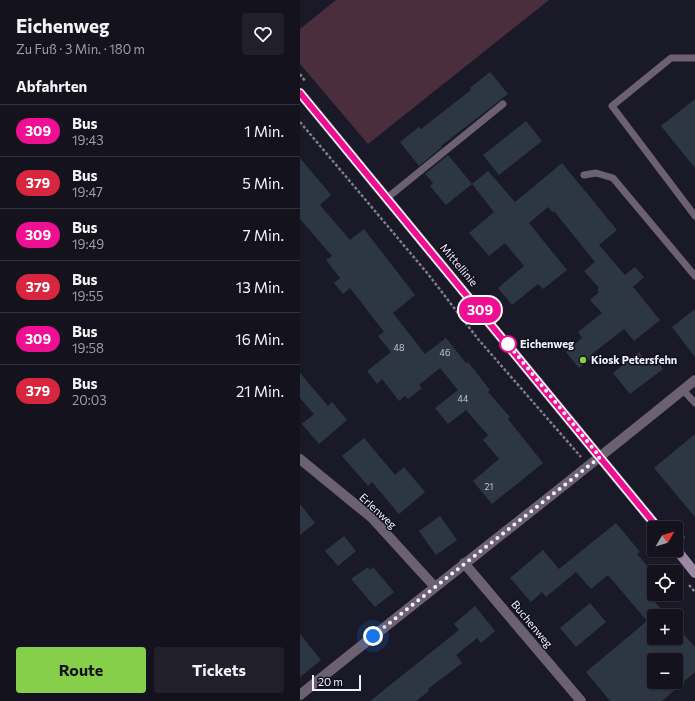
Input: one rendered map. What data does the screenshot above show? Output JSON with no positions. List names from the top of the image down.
{
  "streets": {
    "street": ["Mittellinie", "Erlenweg", "Buchenweg"]
  },
  "places": ["Eichenweg", "Kiosk Petersfehn"],
  "lines": ["bus line 309"],
  "house_numbers": [
    "48",
    "46",
    "44",
    "21"
  ],
  "scale_bar": "20 m",
  "north": "top right",
  "page": {
    "heading": [
      ["Eichenweg", "Zu Fuß · 3 Min. · 180 m"],
      "Abfahrten"
    ],
    "on_map": "309",
    "list": [
      {
        "mark": "309",
        "name": "Bus",
        "note": "19:43",
        "value": "1 Min."
      },
      {
        "mark": "379",
        "name": "Bus",
        "note": "19:47",
        "value": "5 Min."
      },
      {
        "mark": "309",
        "name": "Bus",
        "note": "19:49",
        "value": "7 Min."
      },
      {
        "mark": "379",
        "name": "Bus",
        "note": "19:55",
        "value": "13 Min."
      },
      {
        "mark": "309",
        "name": "Bus",
        "note": "19:58",
        "value": "16 Min."
      },
      {
        "mark": "379",
        "name": "Bus",
        "note": "20:03",
        "value": "21 Min."
      }
    ],
    "map_buttons": ["+", "−"],
    "buttons": ["Route", "Tickets"],
    "scale": "20 m"
  }
}
